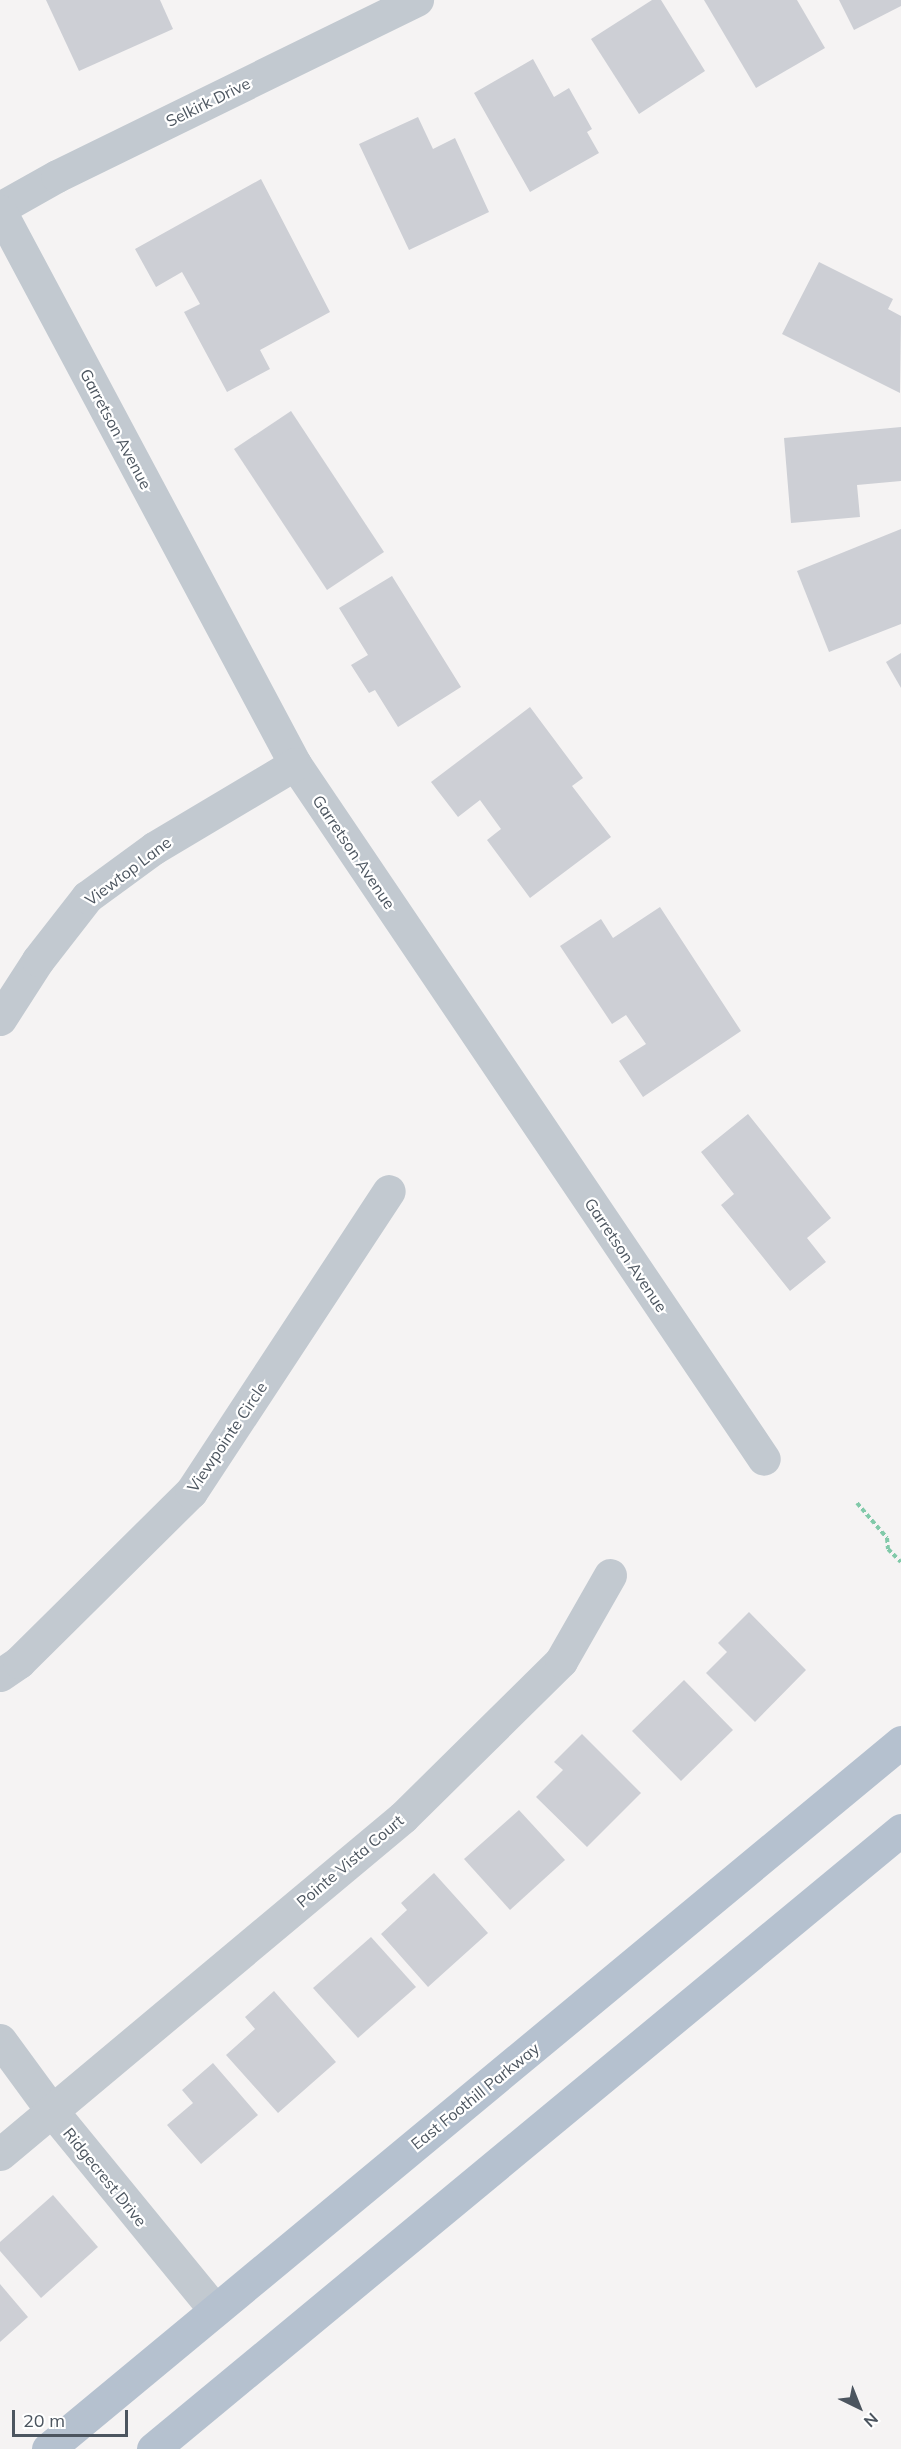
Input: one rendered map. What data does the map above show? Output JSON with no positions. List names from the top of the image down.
{
  "streets": {
    "main road": ["East Foothill Parkway"],
    "street": [
      "Selkirk Drive",
      "Garretson Avenue",
      "Viewtop Lane",
      "Viewpointe Circle",
      "Pointe Vista Court",
      "Ridgecrest Drive"
    ]
  },
  "crossings": [
    ["Selkirk Drive", "Garretson Avenue"],
    ["Garretson Avenue", "Viewtop Lane"],
    ["Pointe Vista Court", "Ridgecrest Drive"],
    ["East Foothill Parkway", "Ridgecrest Drive"]
  ],
  "scale_bar": "20 m",
  "north": "bottom right"
}
